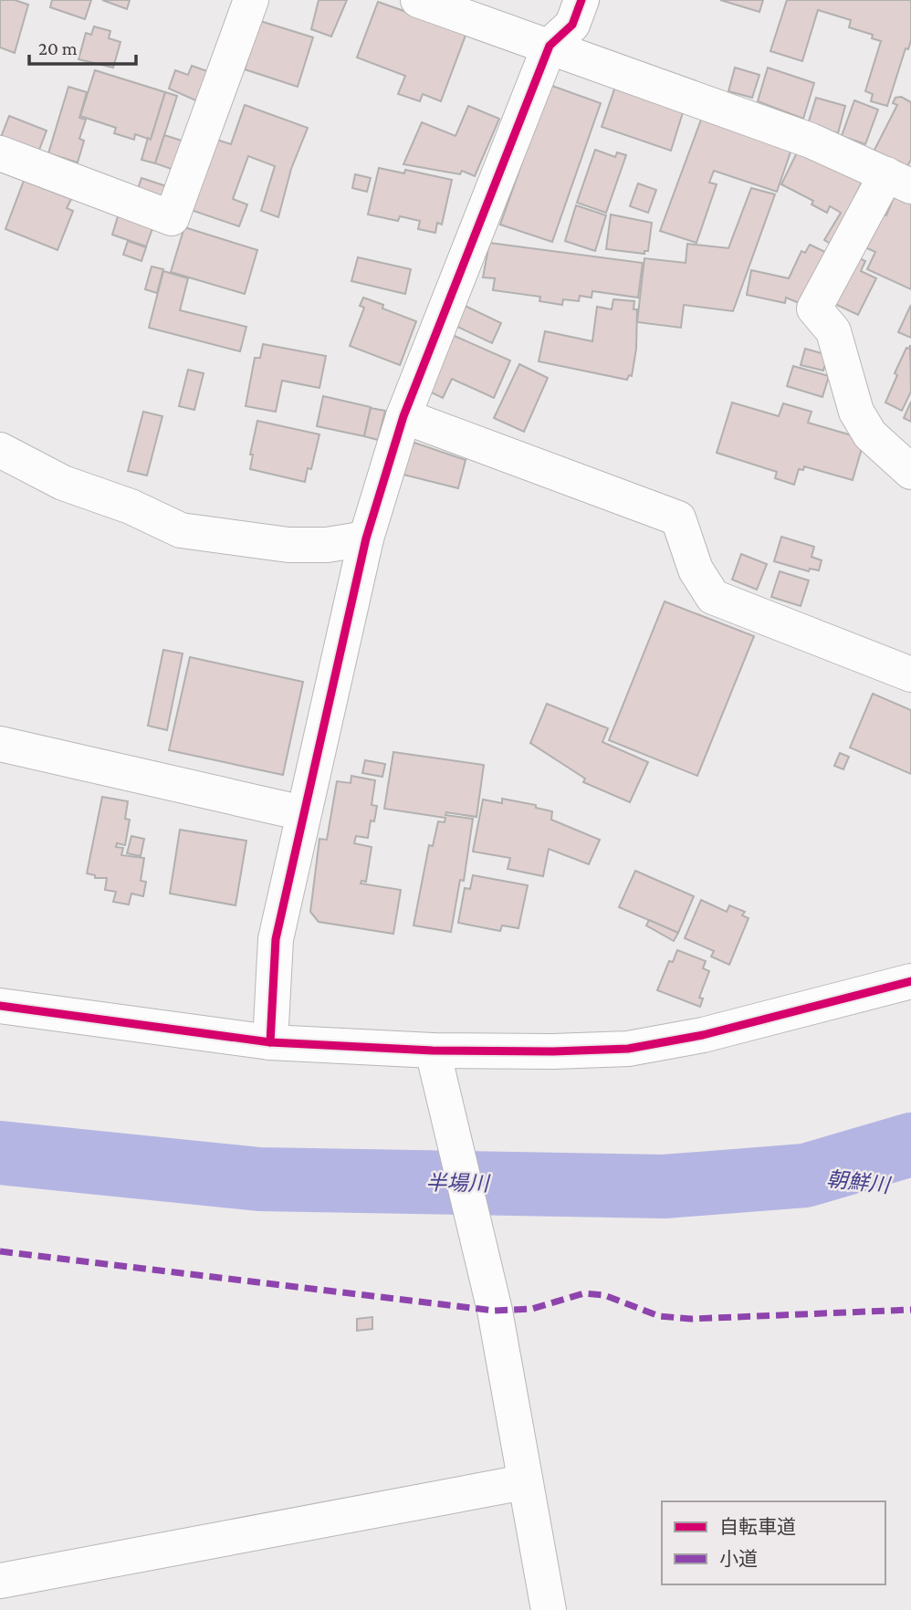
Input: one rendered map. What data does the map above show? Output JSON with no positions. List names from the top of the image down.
{
  "water": ["朝鮮川", "半場川"],
  "legend": ["自転車道", "小道"],
  "scale_bar": "20 m"
}
